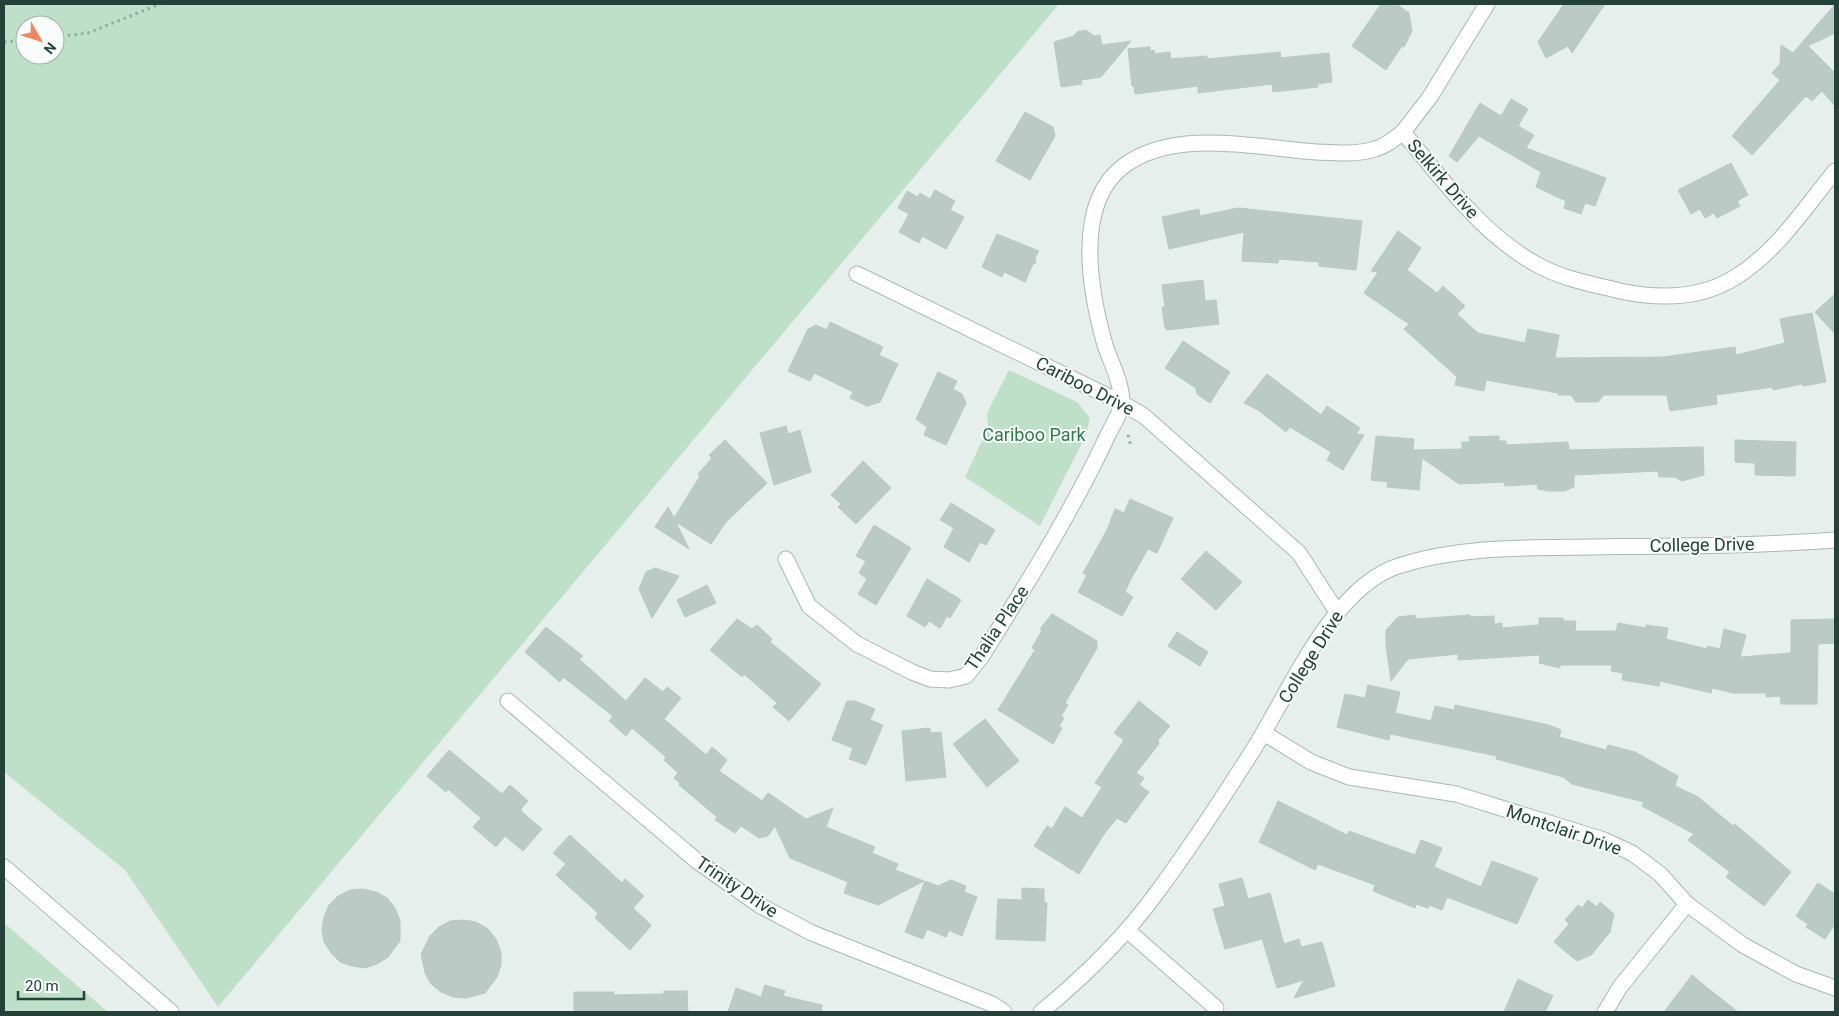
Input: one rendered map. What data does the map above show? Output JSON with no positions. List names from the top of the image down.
{
  "streets": {
    "street": [
      "Selkirk Drive",
      "Cariboo Drive",
      "College Drive",
      "Thalia Place",
      "Montclair Drive",
      "Trinity Drive"
    ]
  },
  "crossings": [
    ["Selkirk Drive", "Cariboo Drive"],
    ["Selkirk Drive", "Thalia Place"],
    ["Cariboo Drive", "College Drive"],
    ["Cariboo Drive", "Thalia Place"],
    ["College Drive", "Montclair Drive"]
  ],
  "parks": ["Cariboo Park"],
  "scale_bar": "20 m",
  "north": "bottom right"
}
